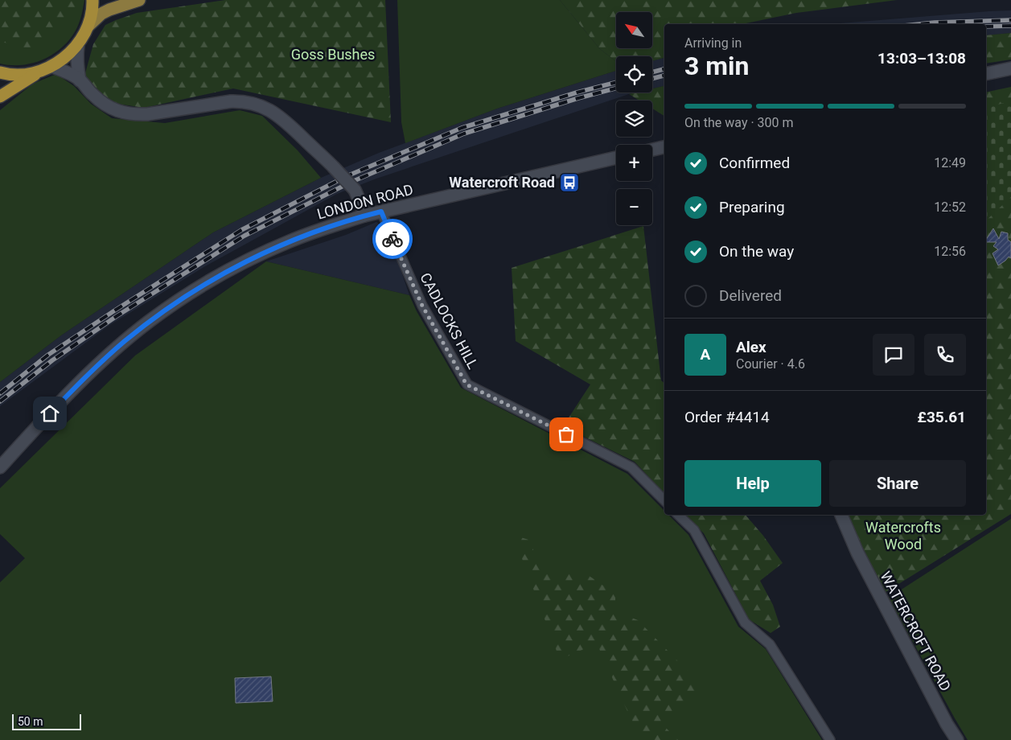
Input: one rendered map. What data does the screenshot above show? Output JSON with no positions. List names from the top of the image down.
{
  "streets": {
    "street": ["LONDON ROAD", "CADLOCKS HILL", "WATERCROFT ROAD"]
  },
  "crossings": [
    ["LONDON ROAD", "CADLOCKS HILL"]
  ],
  "parks": ["Goss Bushes", "Watercrofts Wood"],
  "places": {
    "bus stop": ["Watercroft Road"]
  },
  "scale_bar": "50 m",
  "north": "top left",
  "page": {
    "map_buttons": ["+", "−"],
    "heading": ["3 min", "Arriving in", "13:03–13:08"],
    "panel": [
      "Alex",
      "Courier · 4.6",
      "Order #4414",
      "£35.61"
    ],
    "bar": "On the way · 300 m",
    "list": [
      ["Confirmed", "12:49"],
      ["Preparing", "12:52"],
      ["On the way", "12:56"],
      "Delivered"
    ],
    "round": "A",
    "buttons": ["Help", "Share"],
    "scale": "50 m"
  }
}
